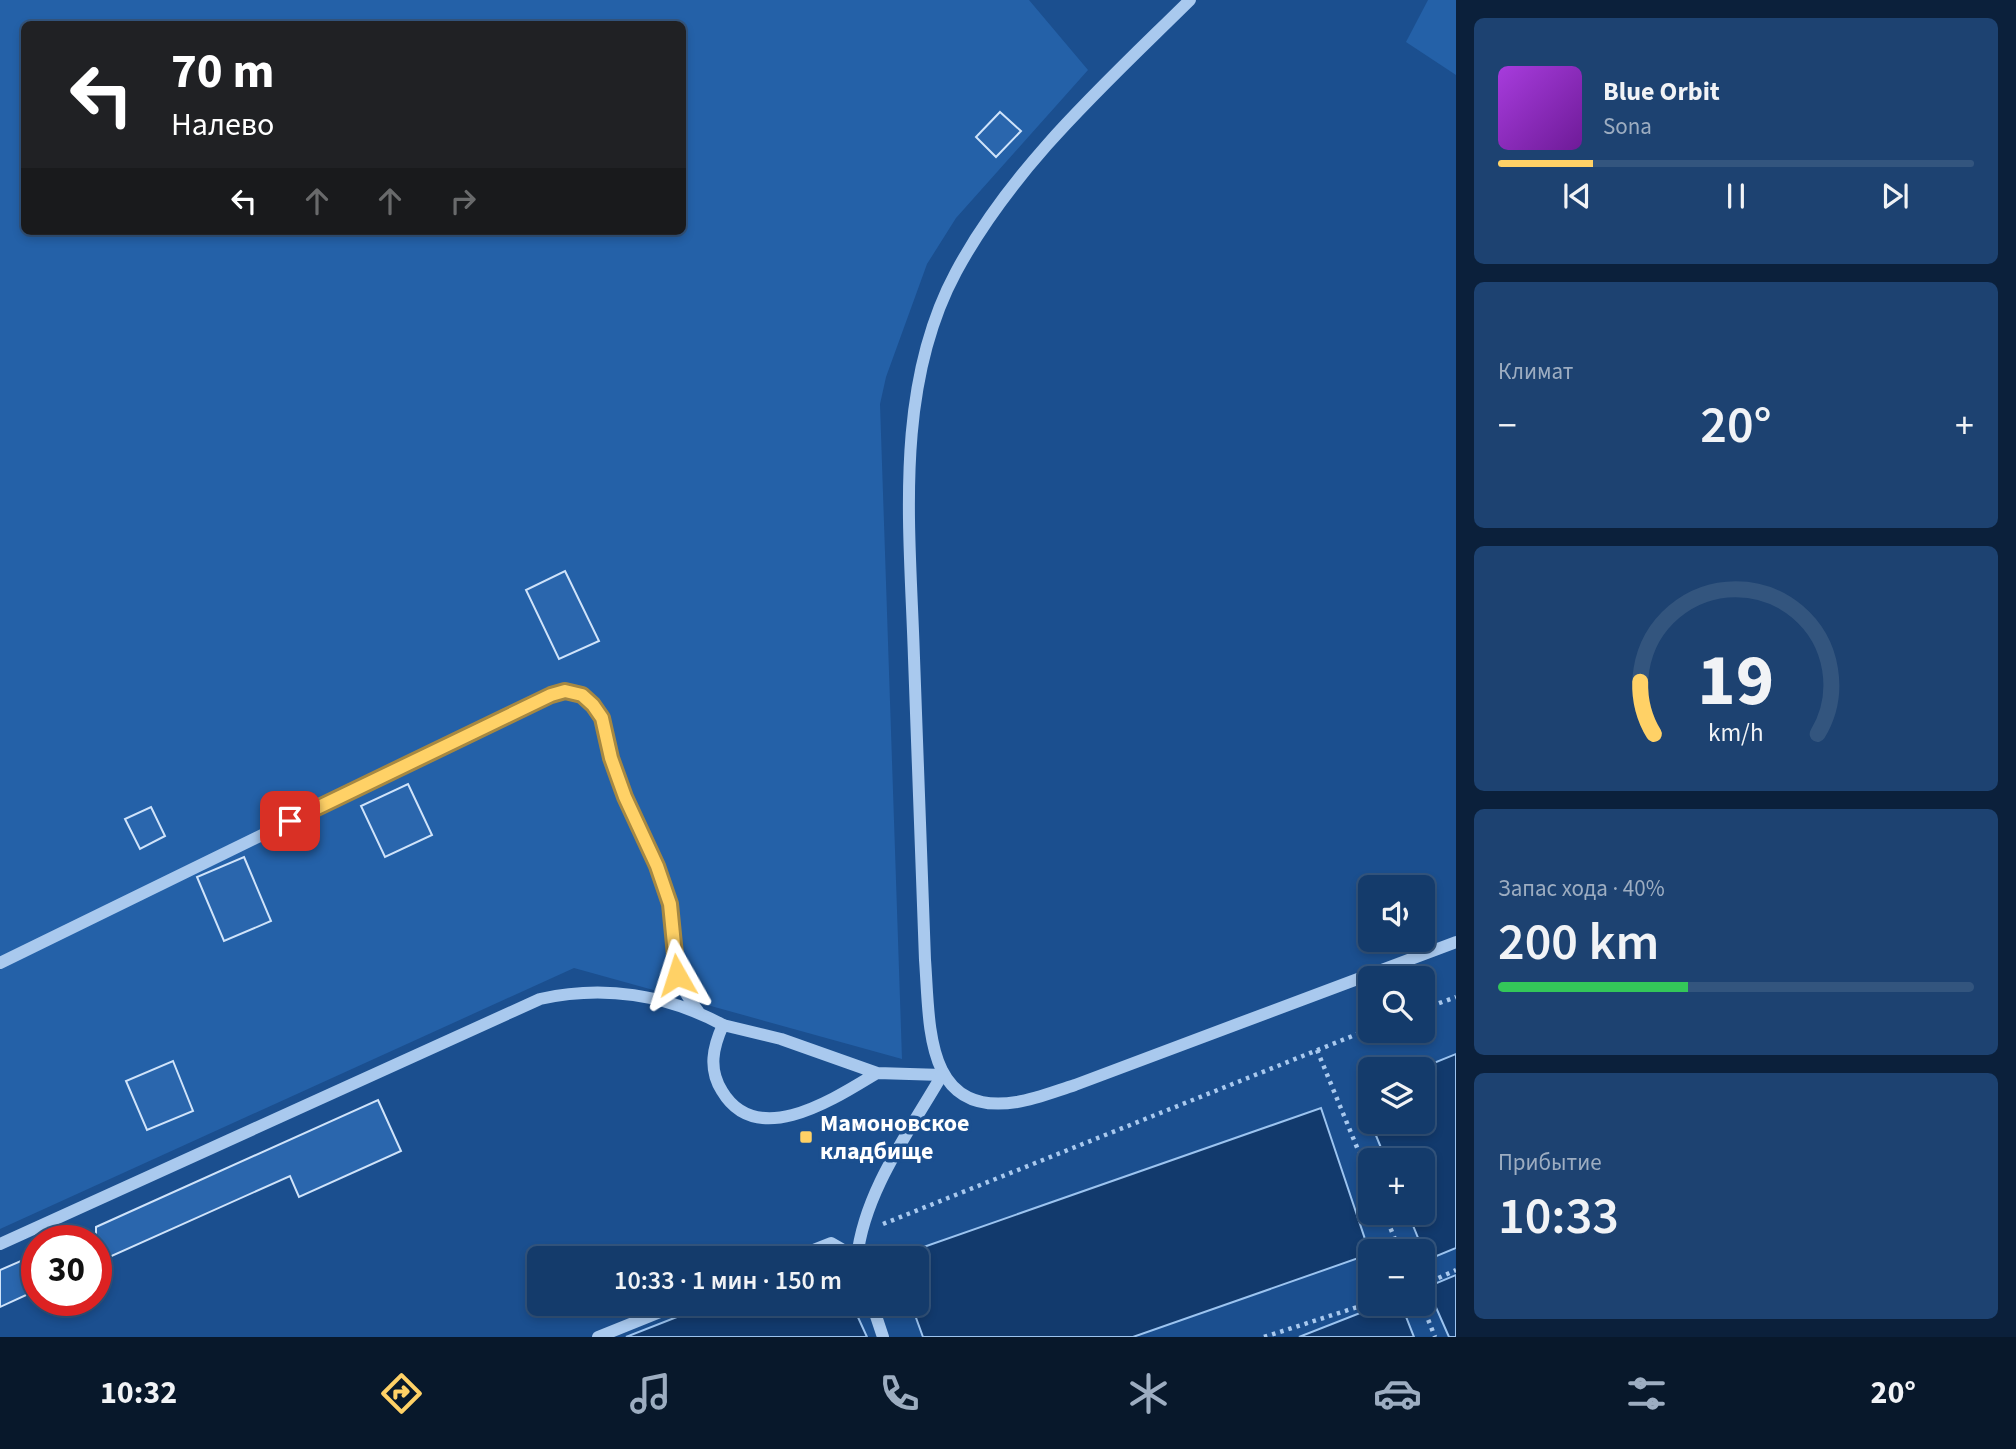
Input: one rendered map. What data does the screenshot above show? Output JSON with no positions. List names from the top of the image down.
{
  "places": {
    "transit": ["Мамоновское кладбище"]
  },
  "page": {
    "turn": ["70 m", "Налево"],
    "song": ["Blue Orbit", "Sona"],
    "tile": [
      "Климат",
      ["Запас хода · 40%", "200 km"],
      ["Прибытие", "10:33"]
    ],
    "heat": ["−", "20°", "+"],
    "map_buttons": ["+", "−"],
    "limit": "30",
    "trip": "10:33 · 1 мин · 150 m",
    "tabs": ["10:32", "20°"],
    "gauge": ["19", "km/h"]
  }
}
